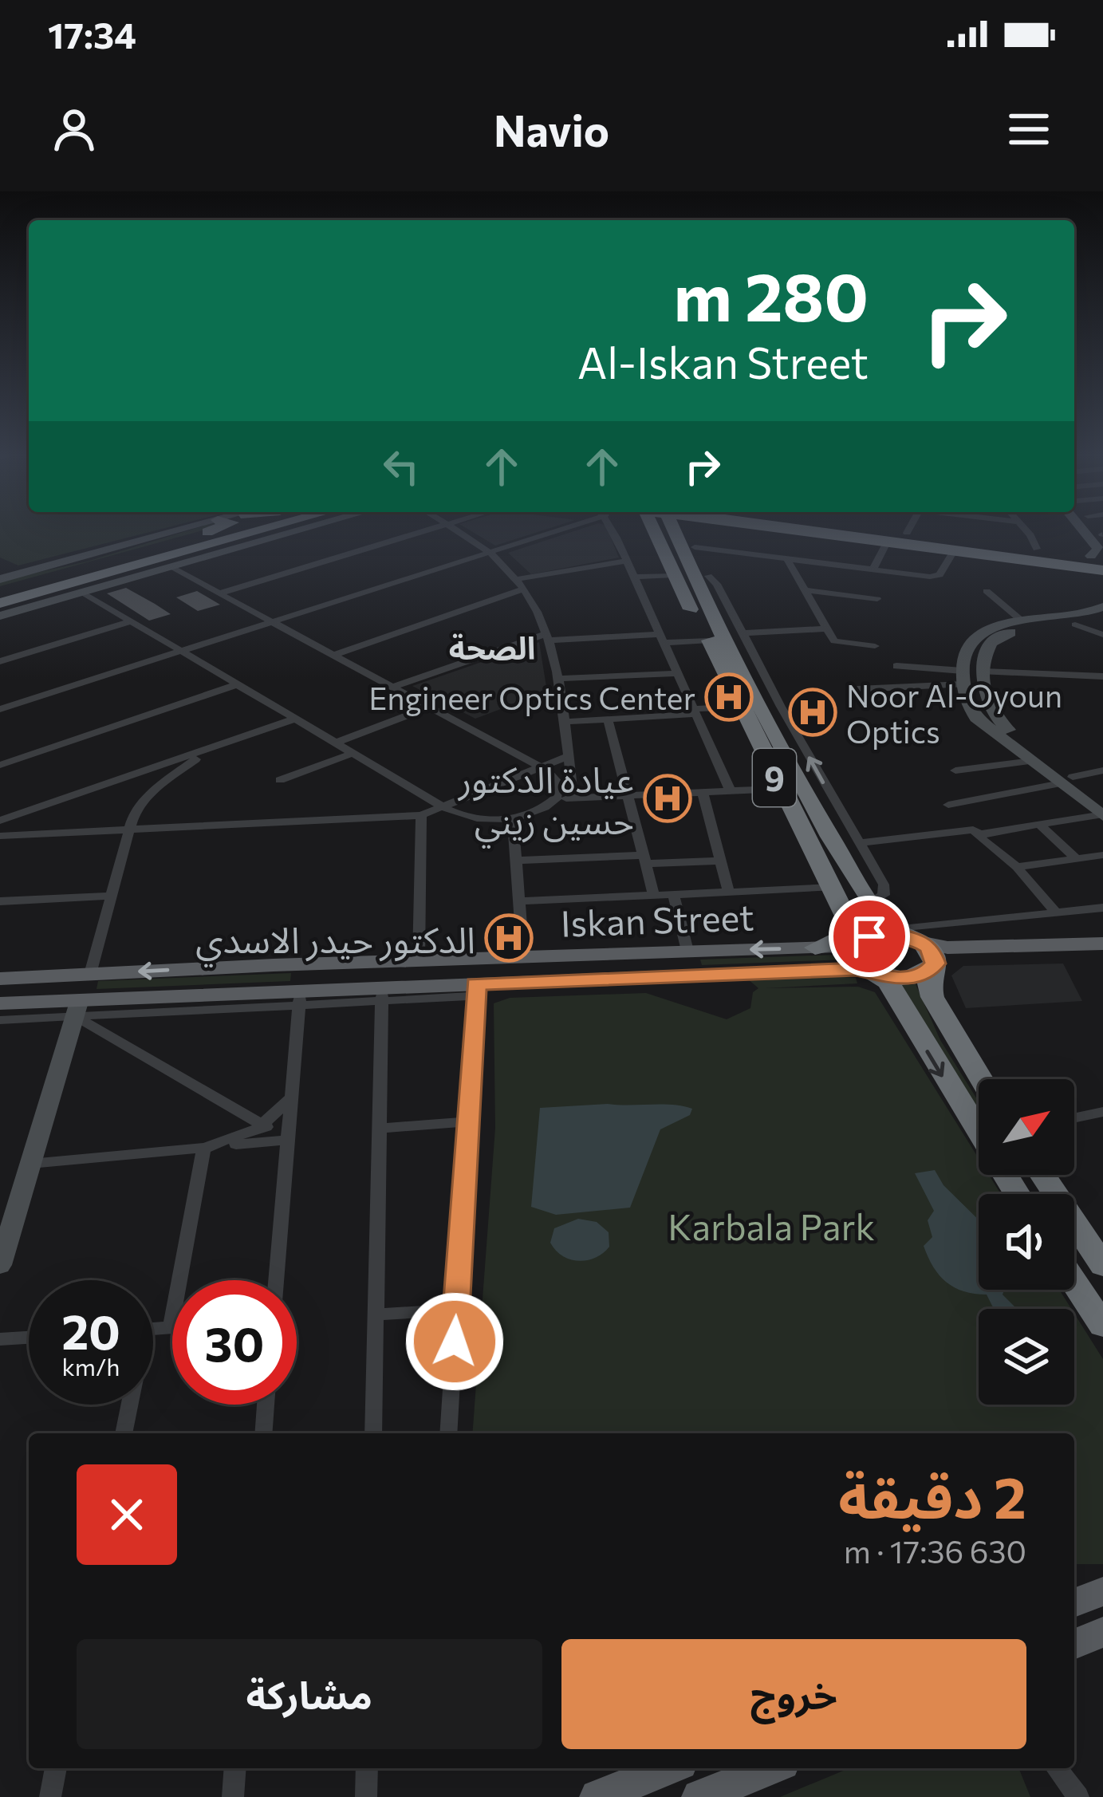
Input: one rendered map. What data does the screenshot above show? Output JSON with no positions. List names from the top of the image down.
{
  "streets": {
    "highway": ["9"],
    "main road": ["Iskan Street"]
  },
  "districts": ["الصحة"],
  "parks": ["Karbala Park"],
  "places": {
    "hospital": [
      "Engineer Optics Center",
      "Noor Al-Oyoun Optics",
      "عيادة الدكتور حسين زيني",
      "الدكتور حيدر الاسدي"
    ]
  },
  "north": "top right",
  "page": {
    "status": "17:34",
    "header": "Navio",
    "turn": ["280 m", "Al-Iskan Street"],
    "speed": "20 km/h",
    "limit": "30",
    "heading": ["2 دقيقة", "630 m · 17:36"],
    "buttons": ["خروج", "مشاركة"]
  }
}
